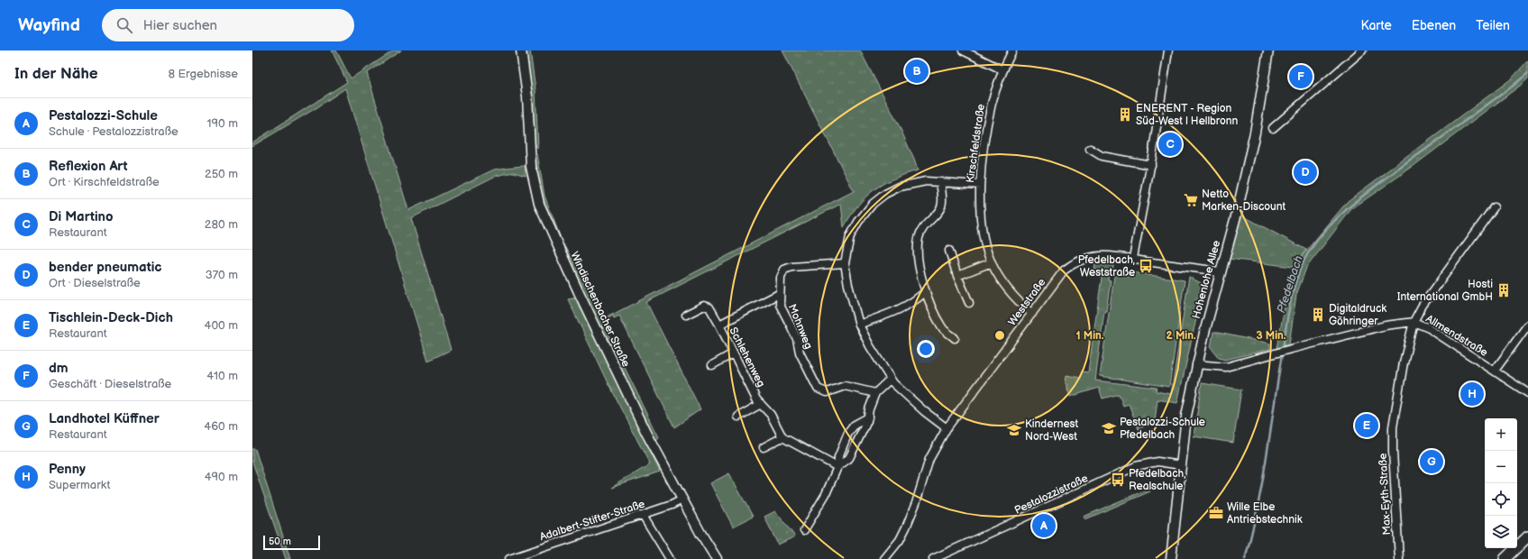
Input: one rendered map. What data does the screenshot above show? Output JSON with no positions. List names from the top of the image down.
{
  "streets": {
    "street": [
      "Kirschfeldstraße",
      "Hohenlohe Allee",
      "Weststraße",
      "Windischenbacher Straße",
      "Mohnweg",
      "Allmendstraße",
      "Schlehenweg",
      "Pestalozzistraße",
      "Max-Eyth-Straße",
      "Adalbert-Stifter-Straße"
    ]
  },
  "crossings": [
    ["Kirschfeldstraße", "Weststraße"],
    ["Hohenlohe Allee", "Weststraße"],
    ["Hohenlohe Allee", "Allmendstraße"],
    ["Hohenlohe Allee", "Pestalozzistraße"],
    ["Windischenbacher Straße", "Adalbert-Stifter-Straße"],
    ["Mohnweg", "Schlehenweg"],
    ["Allmendstraße", "Max-Eyth-Straße"]
  ],
  "water": ["Pfedelbach"],
  "places": {
    "building": ["ENERENT - Region Süd-West | Hellbronn", "Hosti International GmbH", "Digitaldruck Göhringer"],
    "supermarket": ["Netto Marken-Discount"],
    "bus stop": ["Pfedelbach, Weststraße", "Pfedelbach, Realschule"],
    "school or university": ["Pestalozzi-Schule Pfedelbach", "Kindernest Nord-West"],
    "office": ["Wille Elbe Antriebstechnik"]
  },
  "scale_bar": "50 m",
  "page": {
    "header": "Wayfind",
    "search": "Hier suchen",
    "nav": ["Karte", "Ebenen", "Teilen"],
    "heading": ["In der Nähe", "8 Ergebnisse"],
    "pins": [
      "B",
      "F",
      "C",
      "D",
      "H",
      "E",
      "G",
      "A"
    ],
    "list": [
      {
        "mark": "A",
        "name": "Pestalozzi-Schule",
        "note": "Schule · Pestalozzistraße",
        "value": "190 m"
      },
      {
        "mark": "B",
        "name": "Reflexion Art",
        "note": "Ort · Kirschfeldstraße",
        "value": "250 m"
      },
      {
        "mark": "C",
        "name": "Di Martino",
        "note": "Restaurant",
        "value": "280 m"
      },
      {
        "mark": "D",
        "name": "bender pneumatic",
        "note": "Ort · Dieselstraße",
        "value": "370 m"
      },
      {
        "mark": "E",
        "name": "Tischlein-Deck-Dich",
        "note": "Restaurant",
        "value": "400 m"
      },
      {
        "mark": "F",
        "name": "dm",
        "note": "Geschäft · Dieselstraße",
        "value": "410 m"
      },
      {
        "mark": "G",
        "name": "Landhotel Küffner",
        "note": "Restaurant",
        "value": "460 m"
      },
      {
        "mark": "H",
        "name": "Penny",
        "note": "Supermarkt",
        "value": "490 m"
      }
    ],
    "map_buttons": ["+", "−"],
    "scale": "50 m"
  },
  "rings": ["1 Min.", "2 Min.", "3 Min."]
}
